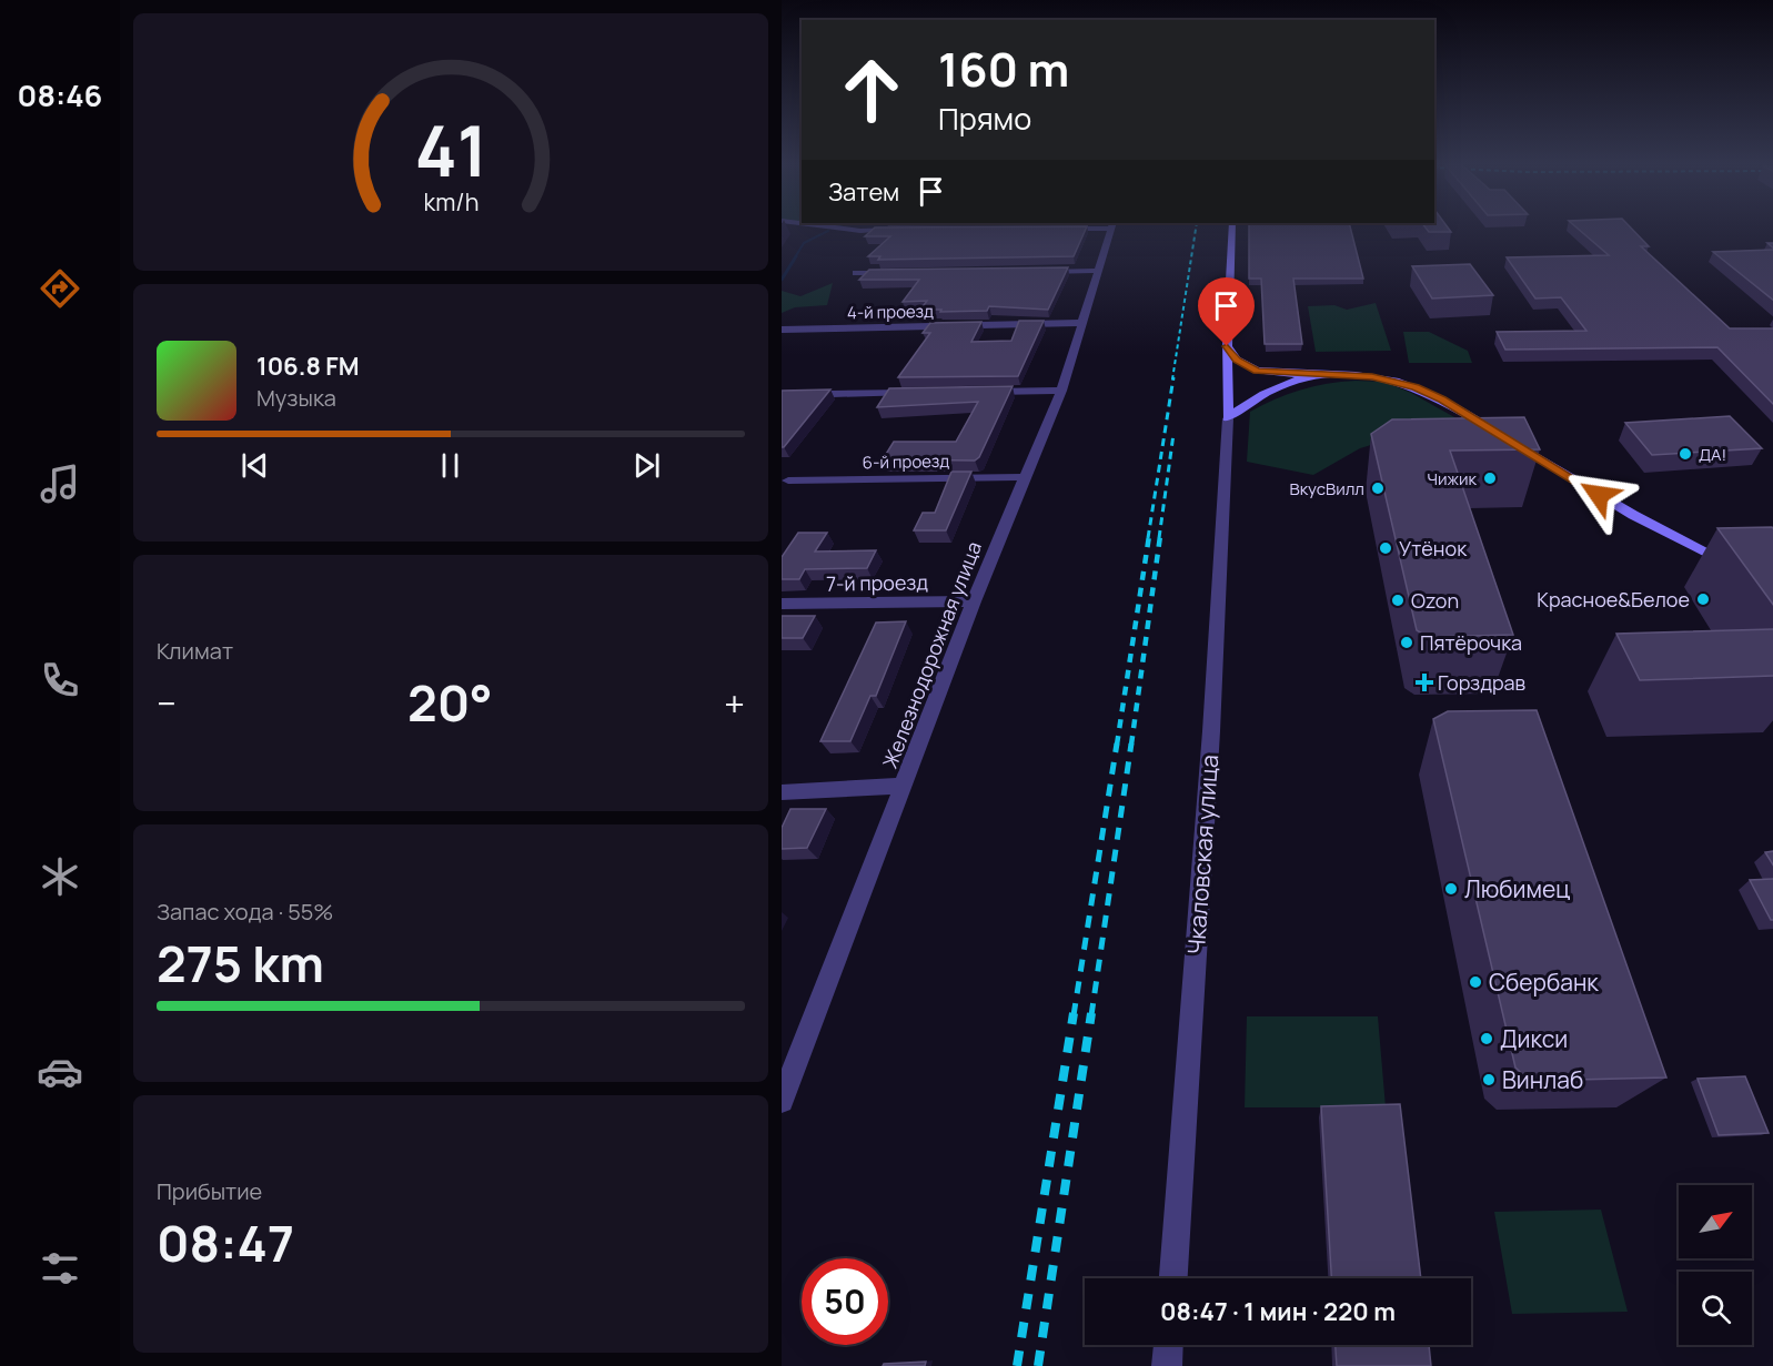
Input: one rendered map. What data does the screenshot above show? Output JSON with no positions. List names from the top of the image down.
{
  "streets": {
    "street": [
      "4-й проезд",
      "6-й проезд",
      "7-й проезд",
      "Железнодорожная улица",
      "Чкаловская улица"
    ]
  },
  "crossings": [
    ["4-й проезд", "Железнодорожная улица"],
    ["6-й проезд", "Железнодорожная улица"],
    ["7-й проезд", "Железнодорожная улица"]
  ],
  "places": {
    "other": [
      "ДА!",
      "Чижик",
      "ВкусВилл",
      "Утёнок",
      "Красное&Белое",
      "Ozon",
      "Пятёрочка",
      "Любимец",
      "Сбербанк",
      "Дикси",
      "Винлаб"
    ],
    "health": ["Горздрав"]
  },
  "north": "top right",
  "page": {
    "tabs": "08:46",
    "turn": ["160 m", "Прямо"],
    "then": "Затем",
    "song": ["106.8 FM", "Музыка"],
    "tile": [
      "Климат",
      ["Запас хода · 55%", "275 km"],
      ["Прибытие", "08:47"]
    ],
    "heat": ["−", "20°", "+"],
    "limit": "50",
    "trip": "08:47 · 1 мин · 220 m",
    "gauge": ["41", "km/h"]
  }
}
